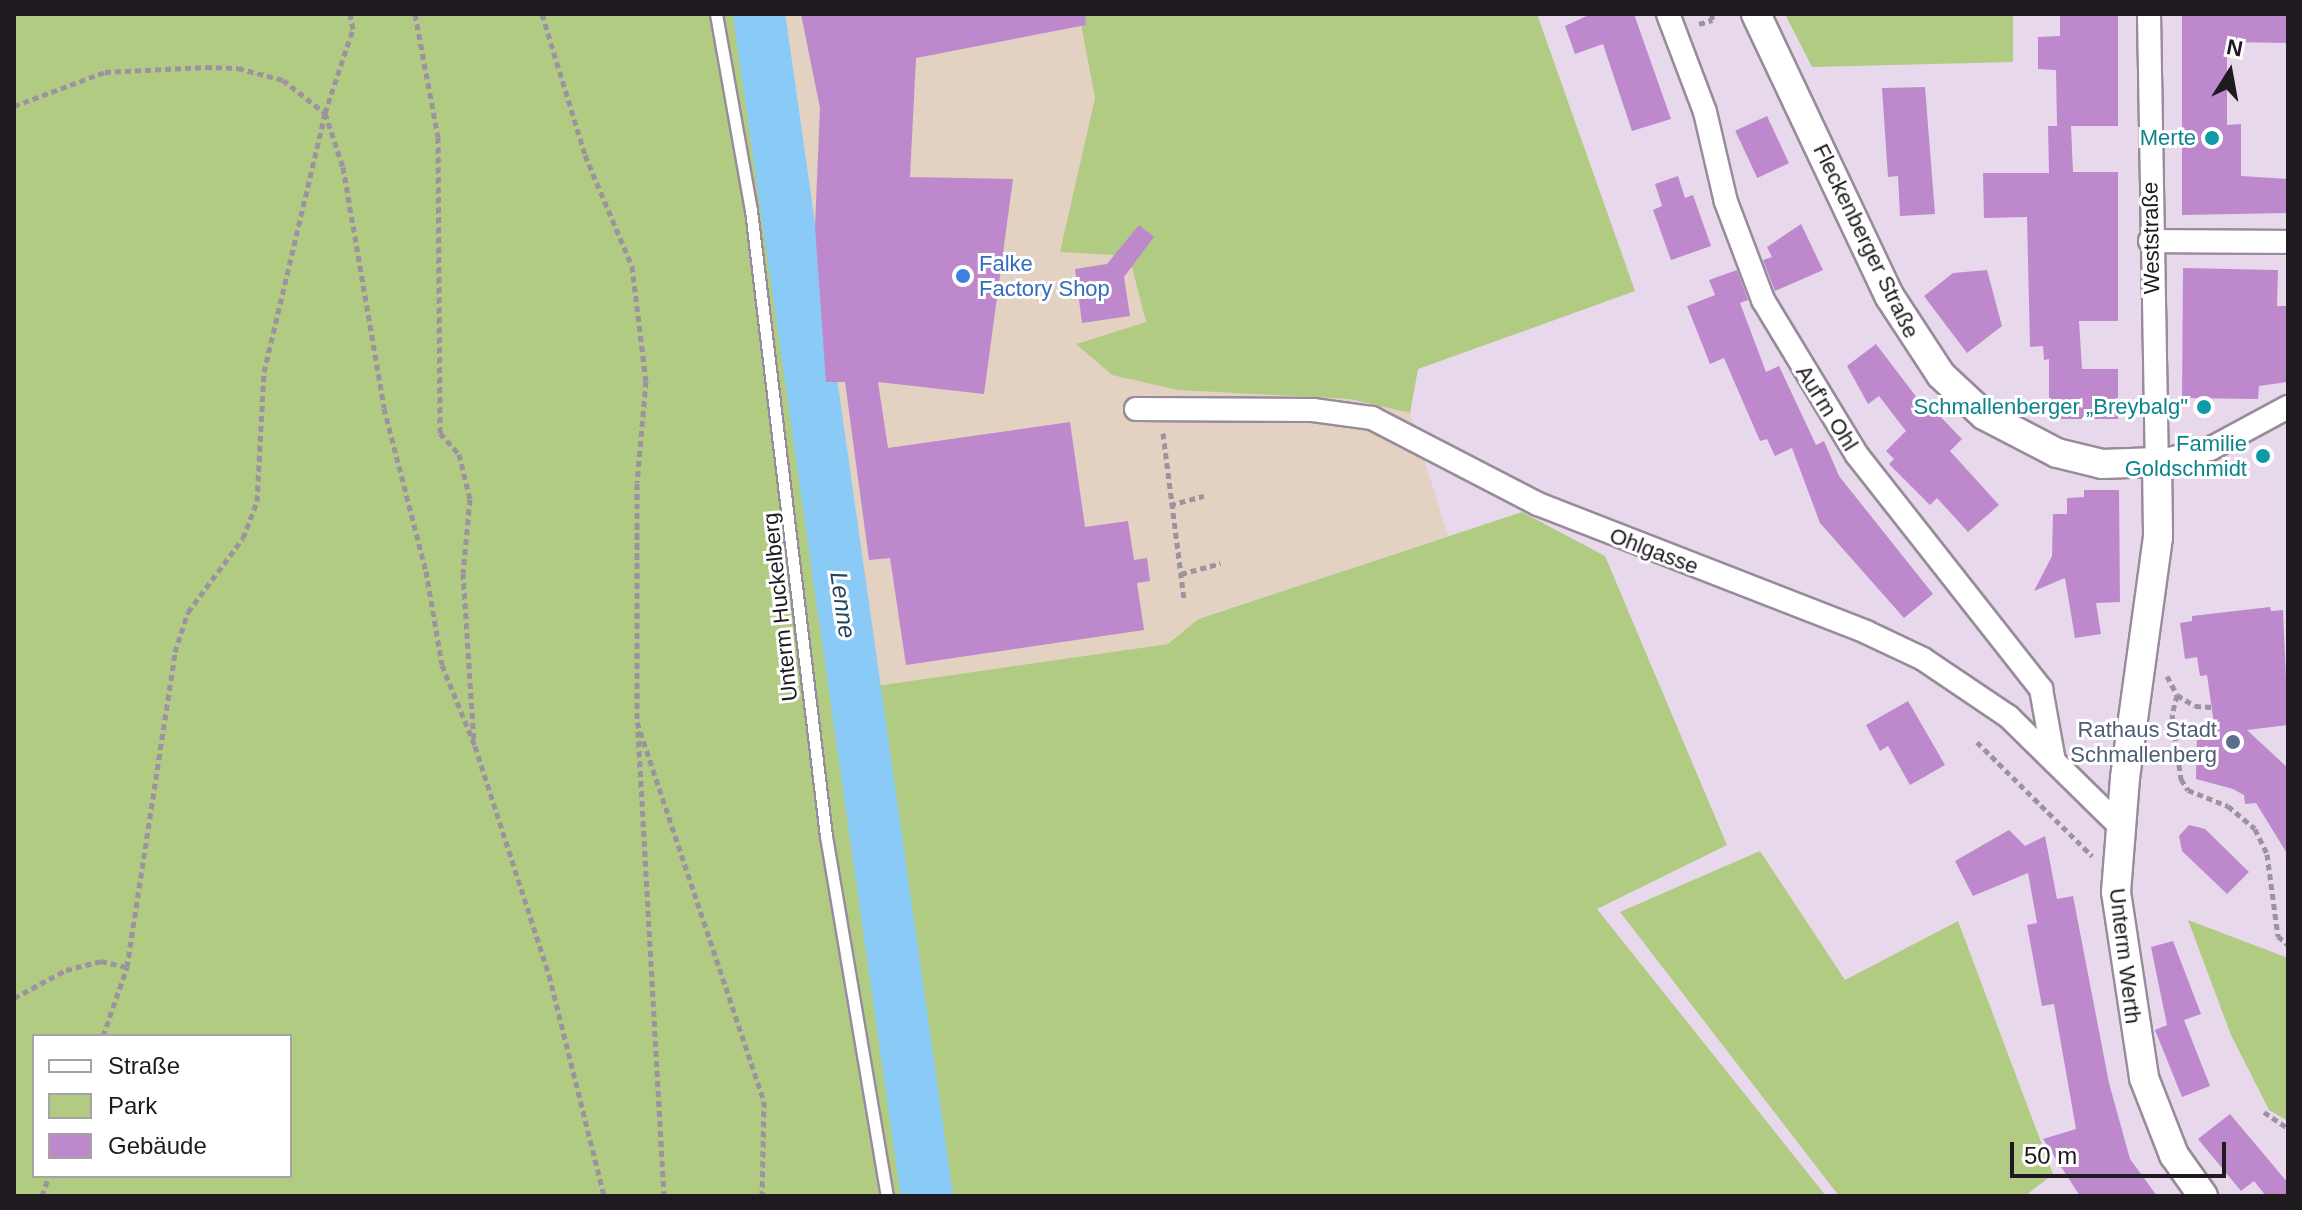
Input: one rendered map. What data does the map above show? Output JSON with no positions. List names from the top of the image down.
{
  "streets": {
    "street": [
      "Weststraße",
      "Fleckenberger Straße",
      "Auf'm Ohl",
      "Ohlgasse",
      "Unterm Werth"
    ],
    "lane": ["Unterm Huckelberg"]
  },
  "crossings": [
    ["Weststraße", "Fleckenberger Straße"],
    ["Weststraße", "Unterm Werth"],
    ["Fleckenberger Straße", "Unterm Werth"],
    ["Auf'm Ohl", "Ohlgasse"],
    ["Ohlgasse", "Unterm Werth"]
  ],
  "water": ["Lenne"],
  "places": [
    "Merte",
    "Falke Factory Shop",
    "Schmallenberger „Breybalg\"",
    "Familie Goldschmidt",
    "Rathaus Stadt Schmallenberg"
  ],
  "legend": ["Straße", "Park", "Gebäude"],
  "scale_bar": "50 m",
  "north": "top"
}
